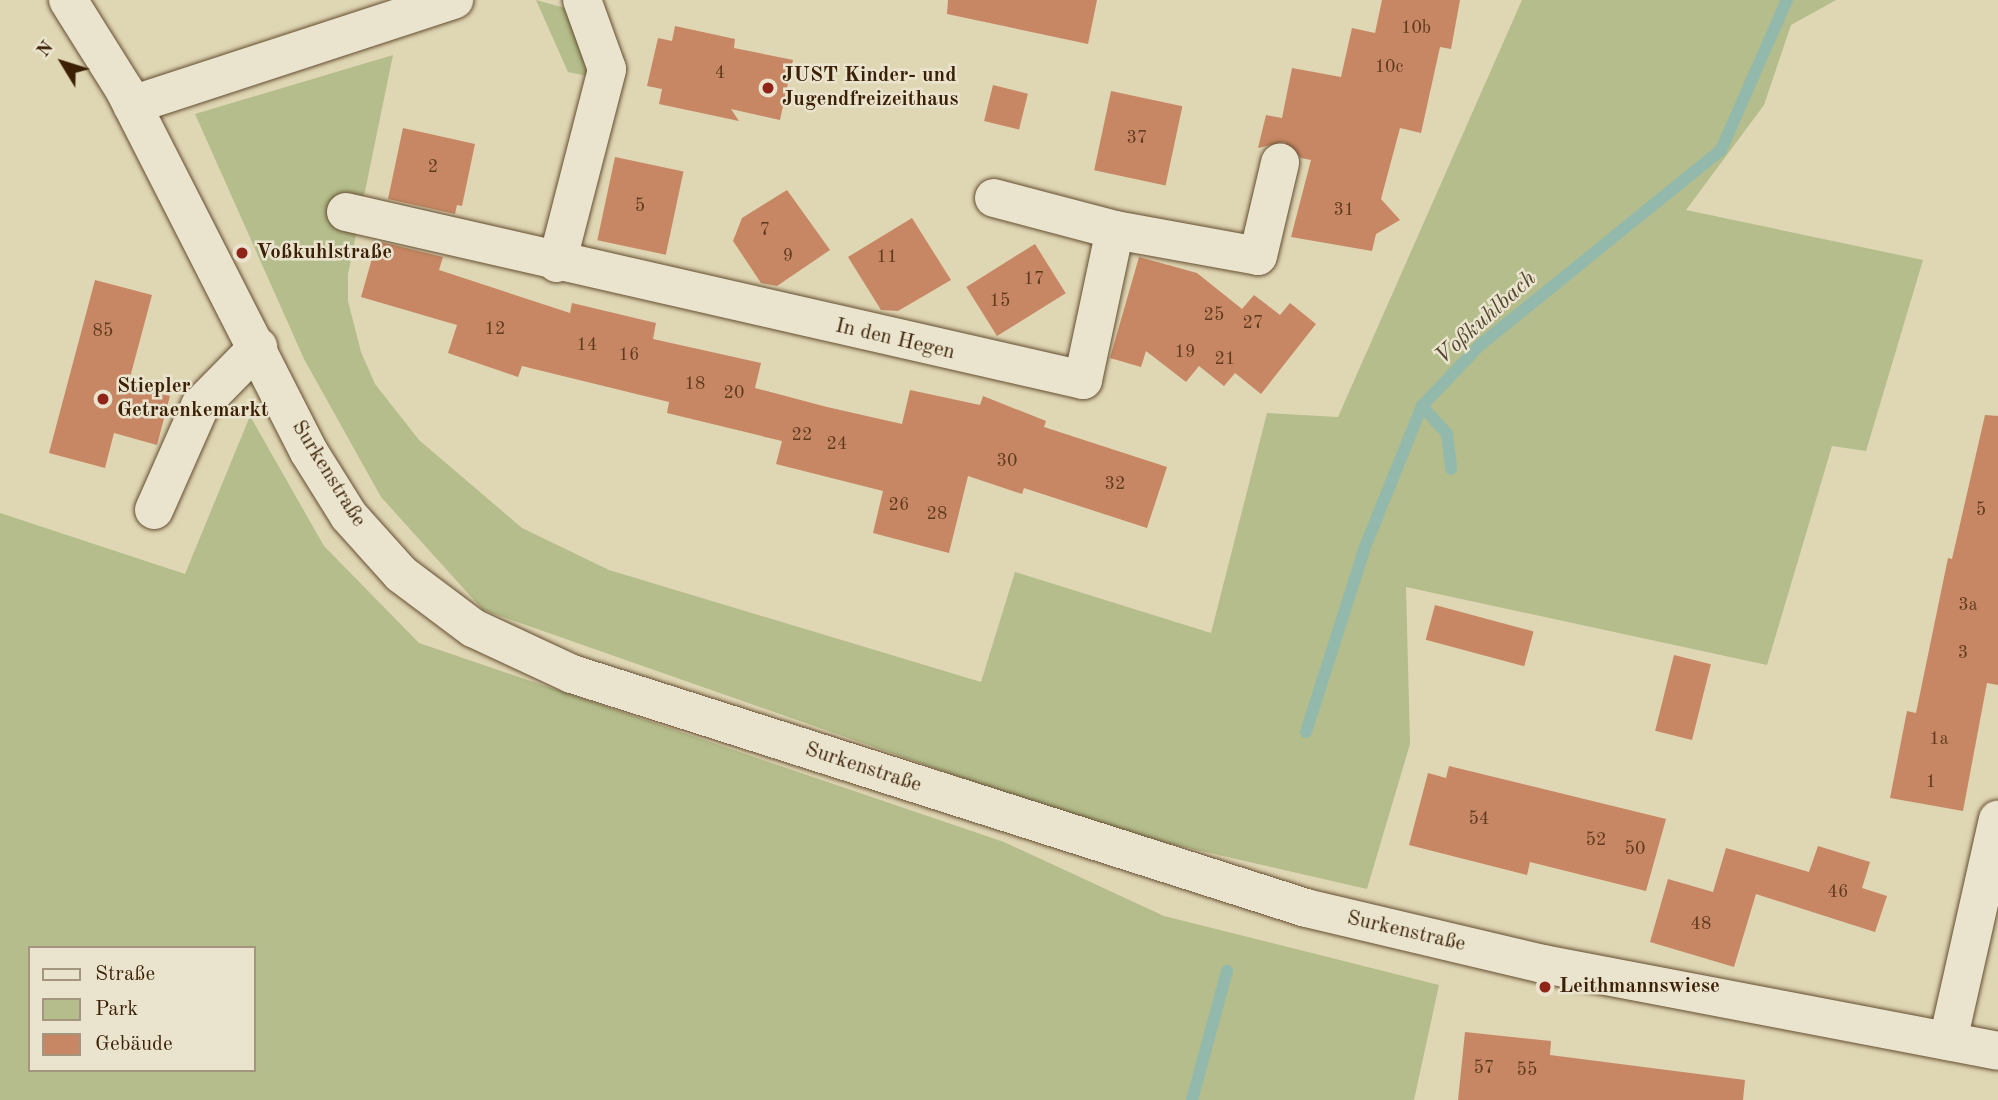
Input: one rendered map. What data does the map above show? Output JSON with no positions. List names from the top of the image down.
{
  "streets": {
    "street": ["In den Hegen", "Surkenstraße"]
  },
  "water": ["Voßkuhlbach"],
  "places": [
    "JUST Kinder- und Jugendfreizeithaus",
    "Voßkuhlstraße",
    "Stiepler Getraenkemarkt",
    "Leithmannswiese"
  ],
  "house_numbers": [
    "10b",
    "10c",
    "4",
    "37",
    "2",
    "5",
    "31",
    "7",
    "9",
    "11",
    "17",
    "15",
    "25",
    "27",
    "12",
    "85",
    "14",
    "19",
    "16",
    "21",
    "18",
    "20",
    "22",
    "24",
    "30",
    "32",
    "26",
    "5",
    "28",
    "3a",
    "3",
    "1a",
    "1",
    "54",
    "52",
    "50",
    "46",
    "48",
    "57",
    "55"
  ],
  "legend": ["Straße", "Park", "Gebäude"],
  "north": "top left"
}
